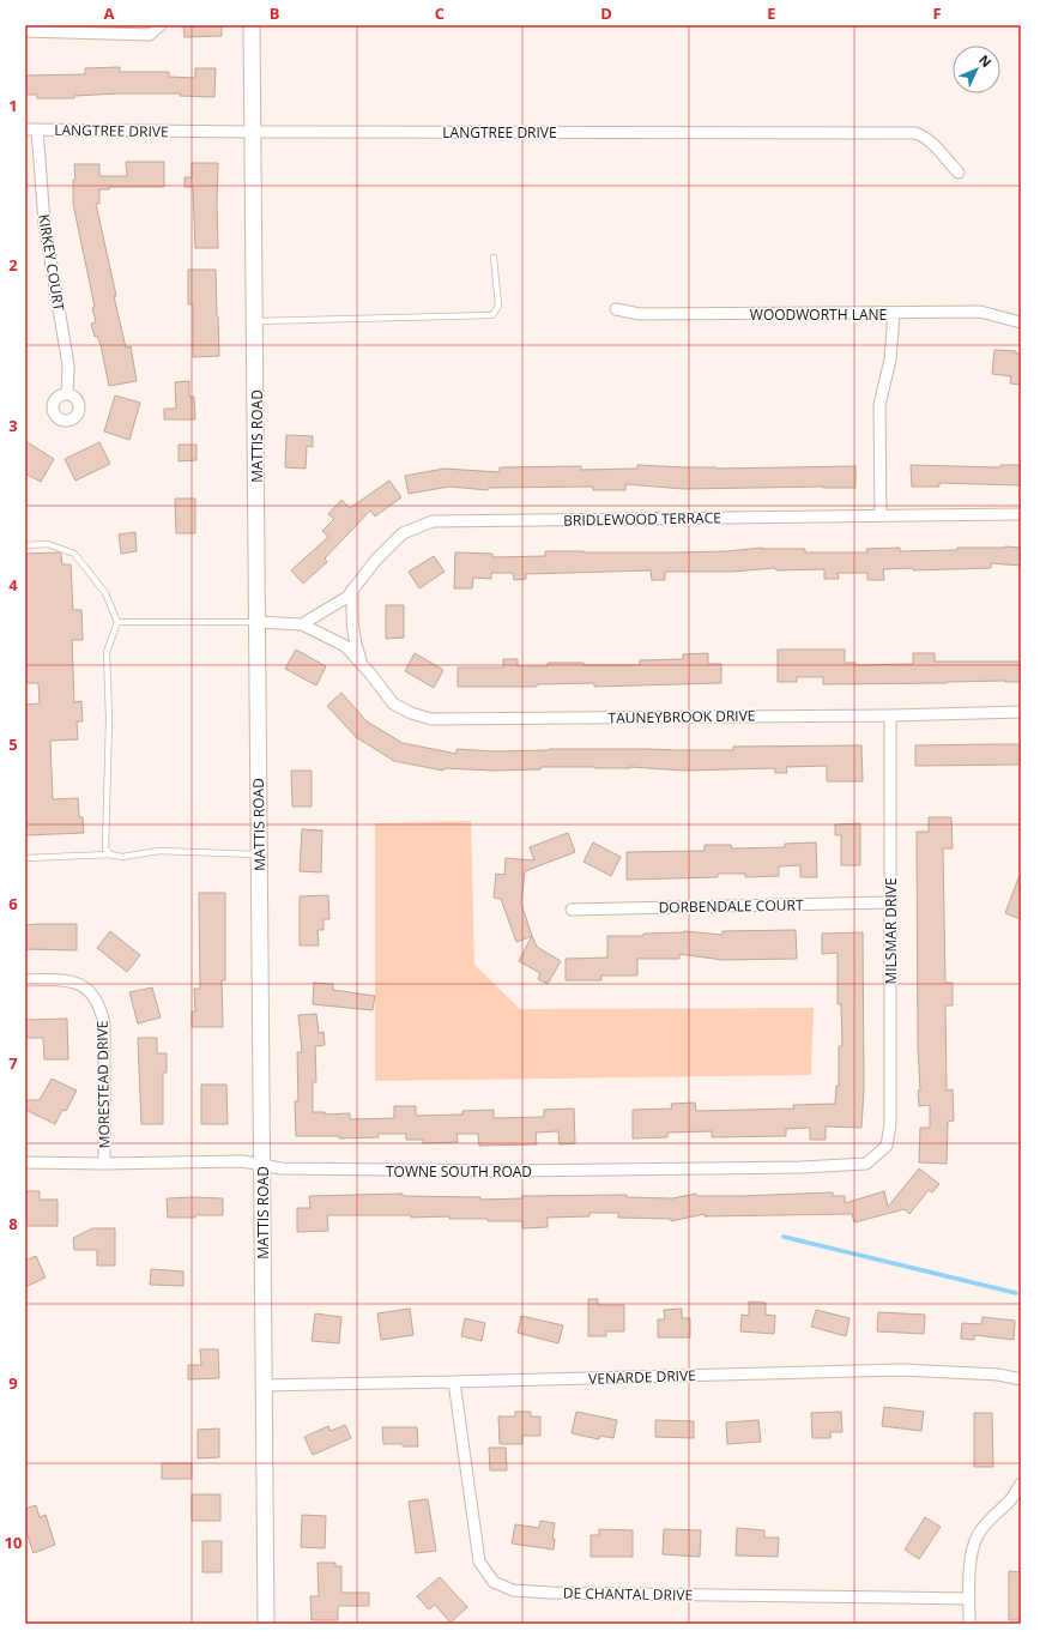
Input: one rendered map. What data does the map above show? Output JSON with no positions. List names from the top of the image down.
{
  "streets": {
    "main road": ["MATTIS ROAD"],
    "street": [
      "LANGTREE DRIVE",
      "KIRKEY COURT",
      "WOODWORTH LANE",
      "BRIDLEWOOD TERRACE",
      "TAUNEYBROOK DRIVE",
      "DORBENDALE COURT",
      "MILSMAR DRIVE",
      "MORESTEAD DRIVE",
      "TOWNE SOUTH ROAD",
      "VENARDE DRIVE",
      "DE CHANTAL DRIVE"
    ]
  },
  "crossings": [
    ["LANGTREE DRIVE", "KIRKEY COURT"],
    ["LANGTREE DRIVE", "MATTIS ROAD"],
    ["MATTIS ROAD", "TAUNEYBROOK DRIVE"],
    ["MATTIS ROAD", "TOWNE SOUTH ROAD"],
    ["MATTIS ROAD", "VENARDE DRIVE"],
    ["BRIDLEWOOD TERRACE", "TAUNEYBROOK DRIVE"],
    ["TAUNEYBROOK DRIVE", "MILSMAR DRIVE"],
    ["DORBENDALE COURT", "MILSMAR DRIVE"],
    ["MILSMAR DRIVE", "TOWNE SOUTH ROAD"],
    ["MORESTEAD DRIVE", "TOWNE SOUTH ROAD"],
    ["VENARDE DRIVE", "DE CHANTAL DRIVE"]
  ],
  "north": "top right",
  "grid": {
    "columns": [
      "A",
      "B",
      "C",
      "D",
      "E",
      "F"
    ],
    "rows": [
      "1",
      "2",
      "3",
      "4",
      "5",
      "6",
      "7",
      "8",
      "9",
      "10"
    ]
  }
}
